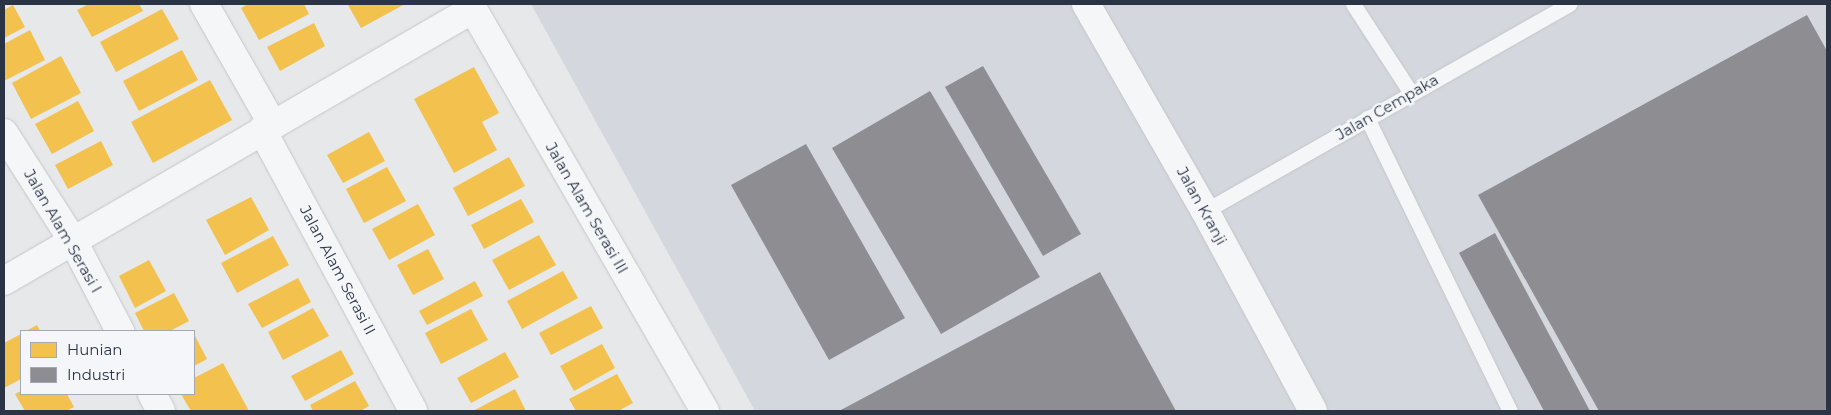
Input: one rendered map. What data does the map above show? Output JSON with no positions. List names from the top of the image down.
{
  "streets": {
    "street": [
      "Jalan Kranji",
      "Jalan Alam Serasi III",
      "Jalan Alam Serasi I",
      "Jalan Alam Serasi II"
    ],
    "lane": ["Jalan Cempaka"]
  },
  "crossings": [
    ["Jalan Cempaka", "Jalan Kranji"]
  ],
  "legend": ["Hunian", "Industri"]
}
